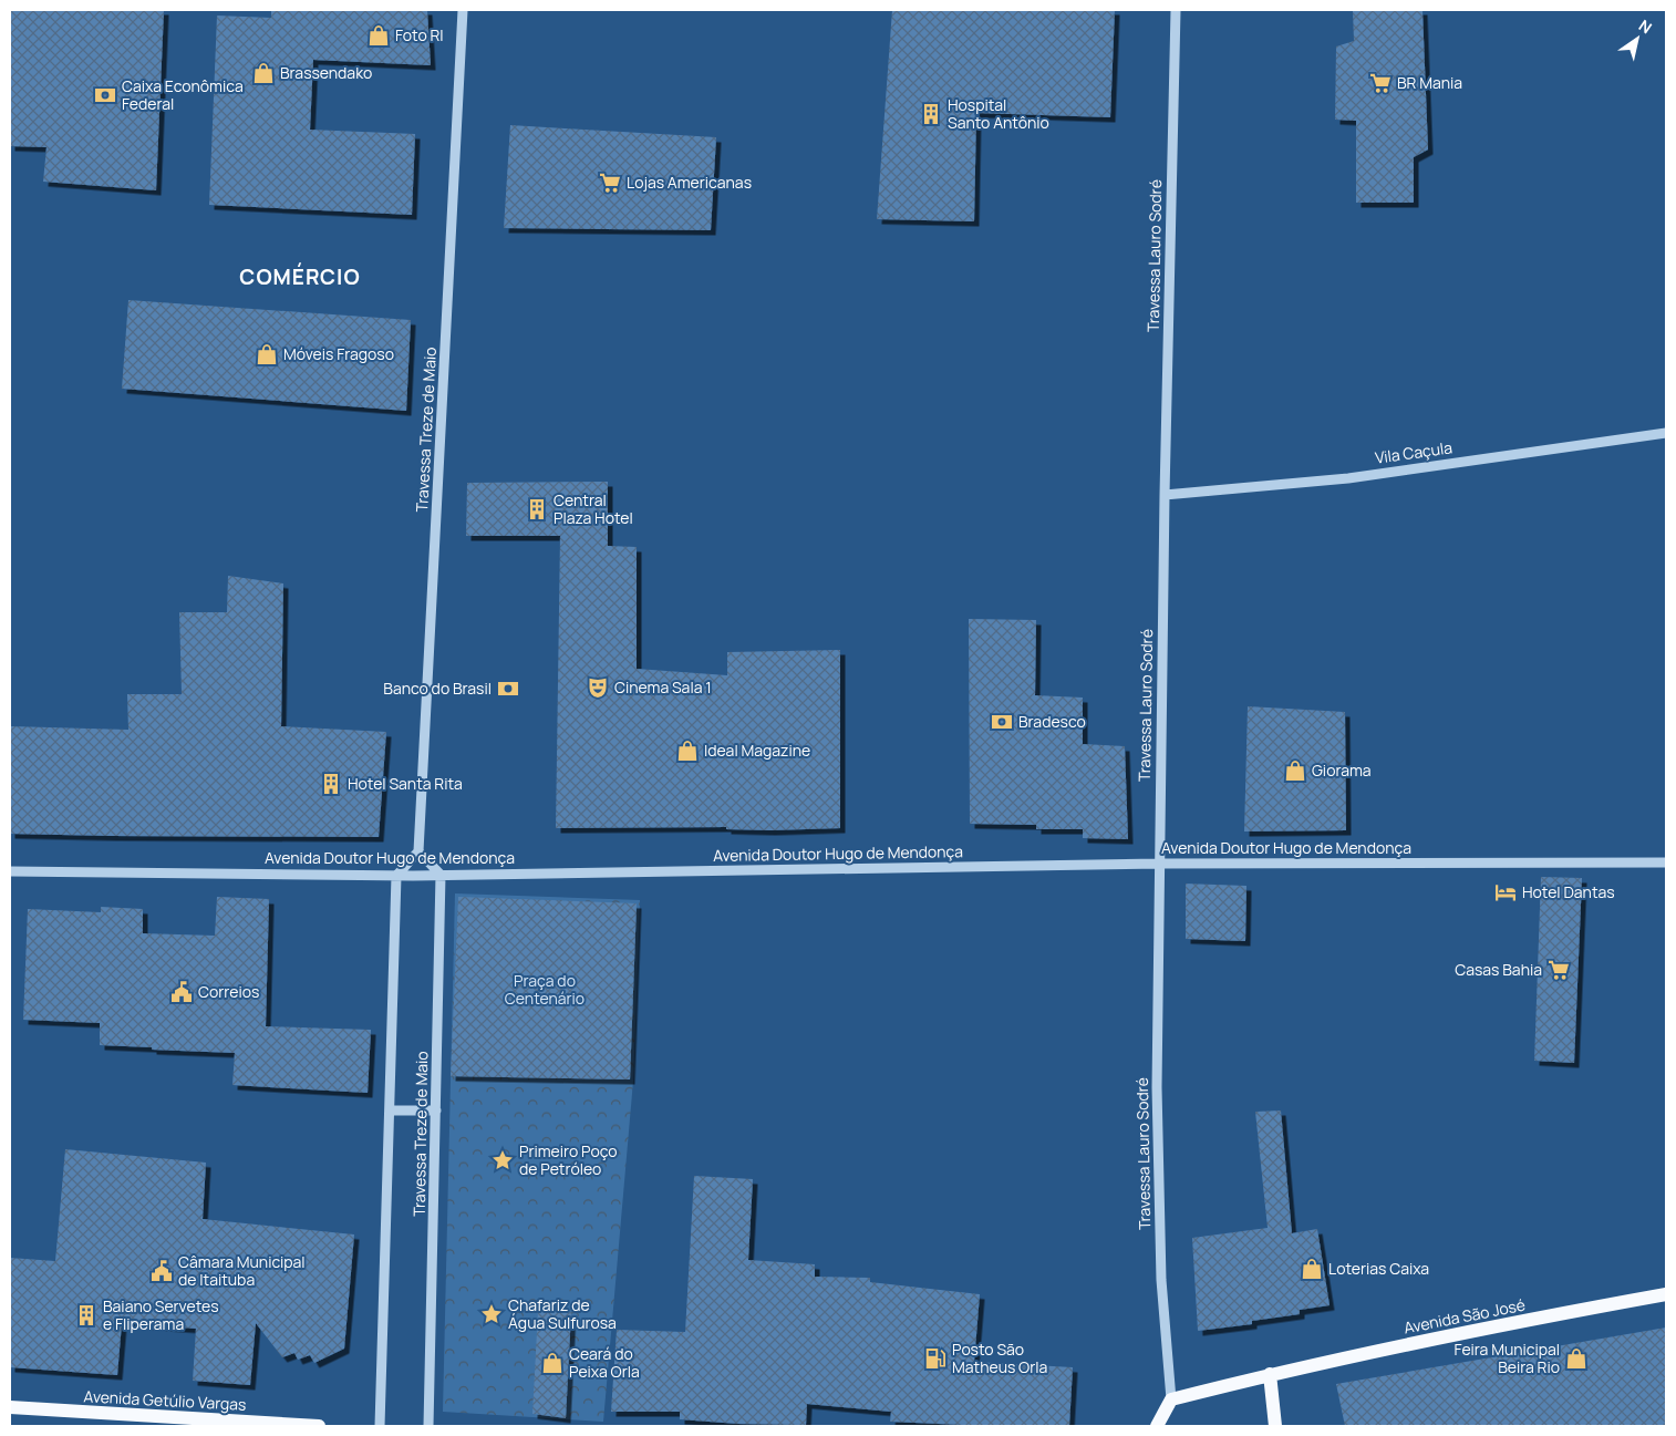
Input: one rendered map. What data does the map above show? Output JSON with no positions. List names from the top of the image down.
{
  "streets": {
    "main road": ["Avenida São José", "Avenida Getúlio Vargas"],
    "street": [
      "Travessa Lauro Sodré",
      "Travessa Treze de Maio",
      "Vila Caçula",
      "Avenida Doutor Hugo de Mendonça"
    ]
  },
  "crossings": [
    ["Travessa Lauro Sodré", "Vila Caçula"],
    ["Travessa Lauro Sodré", "Avenida Doutor Hugo de Mendonça"],
    ["Travessa Lauro Sodré", "Avenida São José"],
    ["Travessa Treze de Maio", "Avenida Doutor Hugo de Mendonça"]
  ],
  "districts": ["COMÉRCIO"],
  "parks": ["Praça do Centenário"],
  "places": {
    "shop": [
      "Foto RI",
      "Brassendako",
      "Móveis Fragoso",
      "Ideal Magazine",
      "Giorama",
      "Loterias Caixa",
      "Feira Municipal Beira Rio",
      "Ceará do Peixa Orla"
    ],
    "supermarket": ["BR Mania", "Lojas Americanas", "Casas Bahia"],
    "bank": ["Caixa Econômica Federal", "Banco do Brasil", "Bradesco"],
    "building": [
      "Hospital Santo Antônio",
      "Central Plaza Hotel",
      "Hotel Santa Rita",
      "Baiano Servetes e Fliperama"
    ],
    "theatre": ["Cinema Sala 1"],
    "hotel": ["Hotel Dantas"],
    "public building": ["Correios", "Câmara Municipal de Itaituba"],
    "place": ["Primeiro Poço de Petróleo", "Chafariz de Água Sulfurosa"],
    "fuel station": ["Posto São Matheus Orla"]
  },
  "north": "top right"
}
